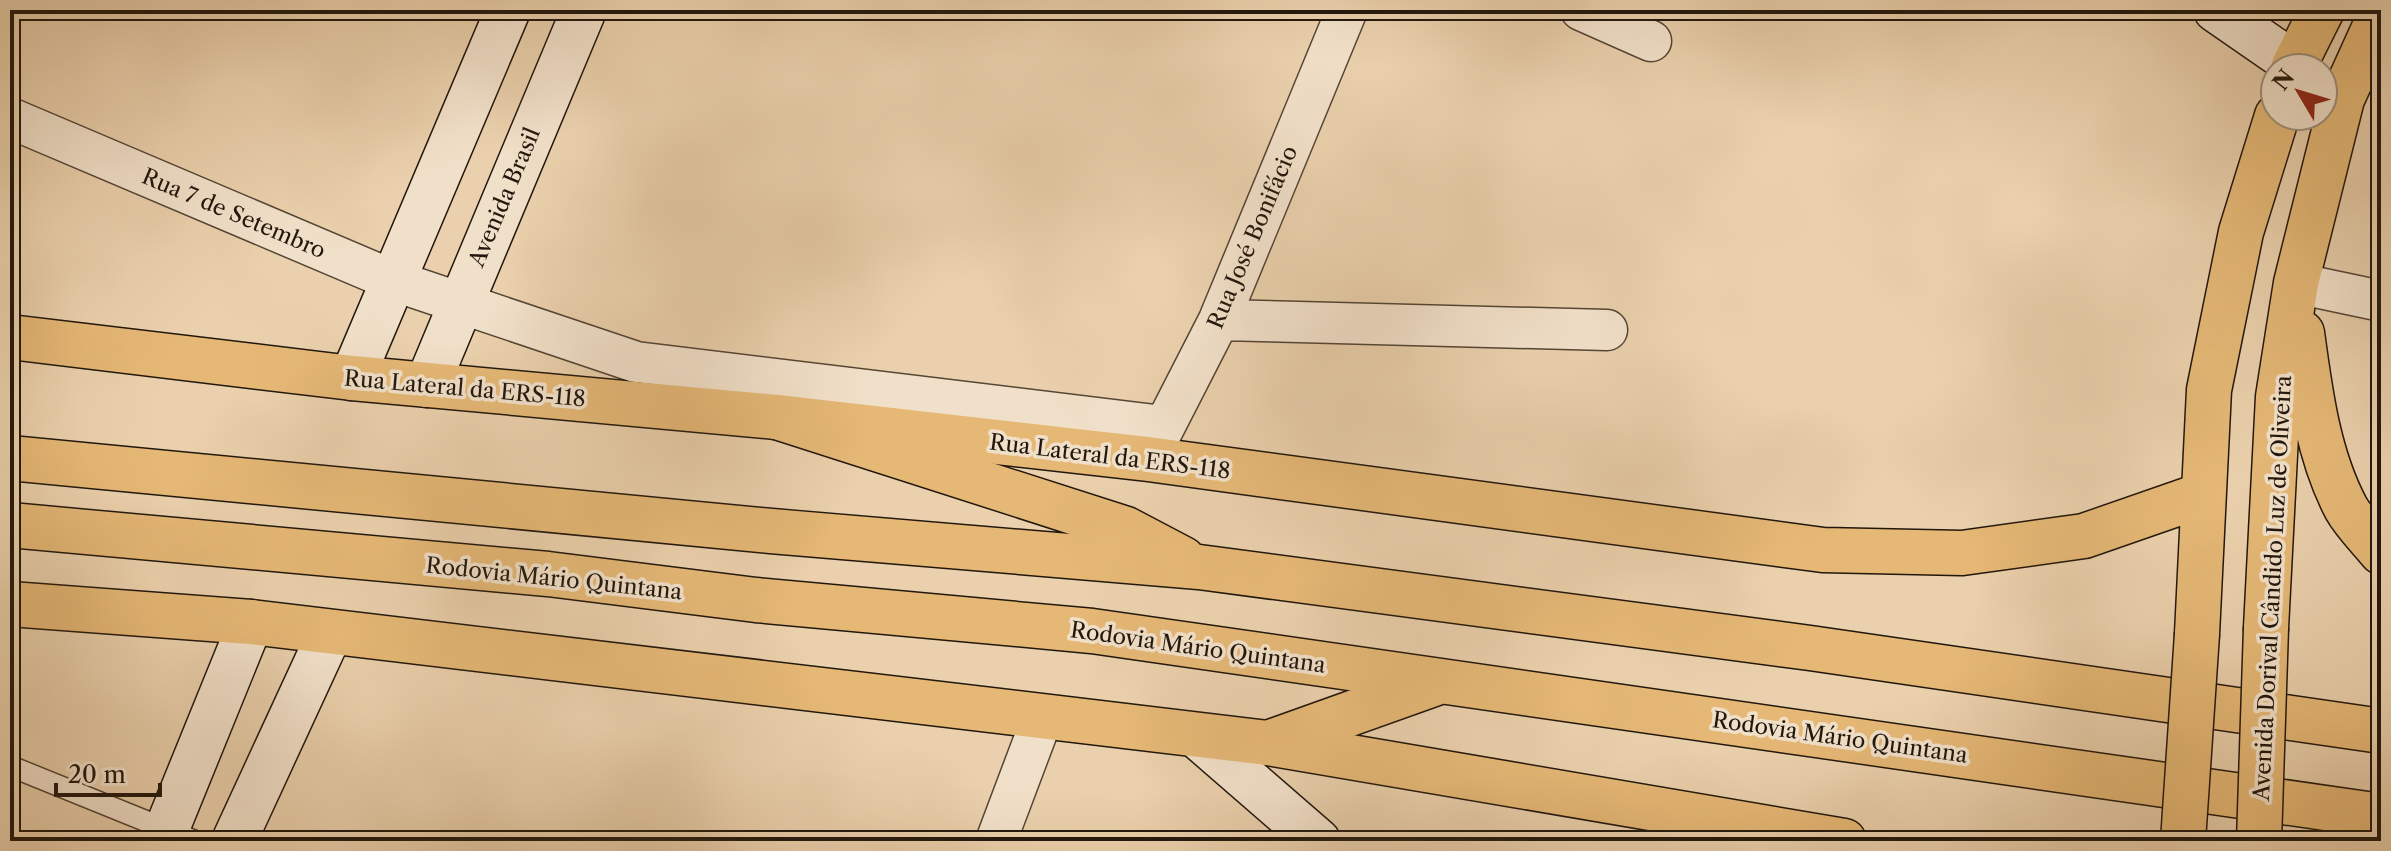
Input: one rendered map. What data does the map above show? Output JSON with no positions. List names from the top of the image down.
{
  "streets": {
    "main road": [
      "Avenida Brasil",
      "Rua Lateral da ERS-118",
      "Rodovia Mário Quintana",
      "Avenida Dorival Cândido Luz de Oliveira"
    ],
    "street": ["Rua 7 de Setembro", "Rua José Bonifácio"]
  },
  "crossings": [
    ["Avenida Brasil", "Rua 7 de Setembro"],
    ["Avenida Brasil", "Rua Lateral da ERS-118"],
    ["Rua 7 de Setembro", "Rua José Bonifácio"],
    ["Rua 7 de Setembro", "Rua Lateral da ERS-118"],
    ["Rua José Bonifácio", "Rua Lateral da ERS-118"]
  ],
  "scale_bar": "20 m",
  "north": "top left"
}
